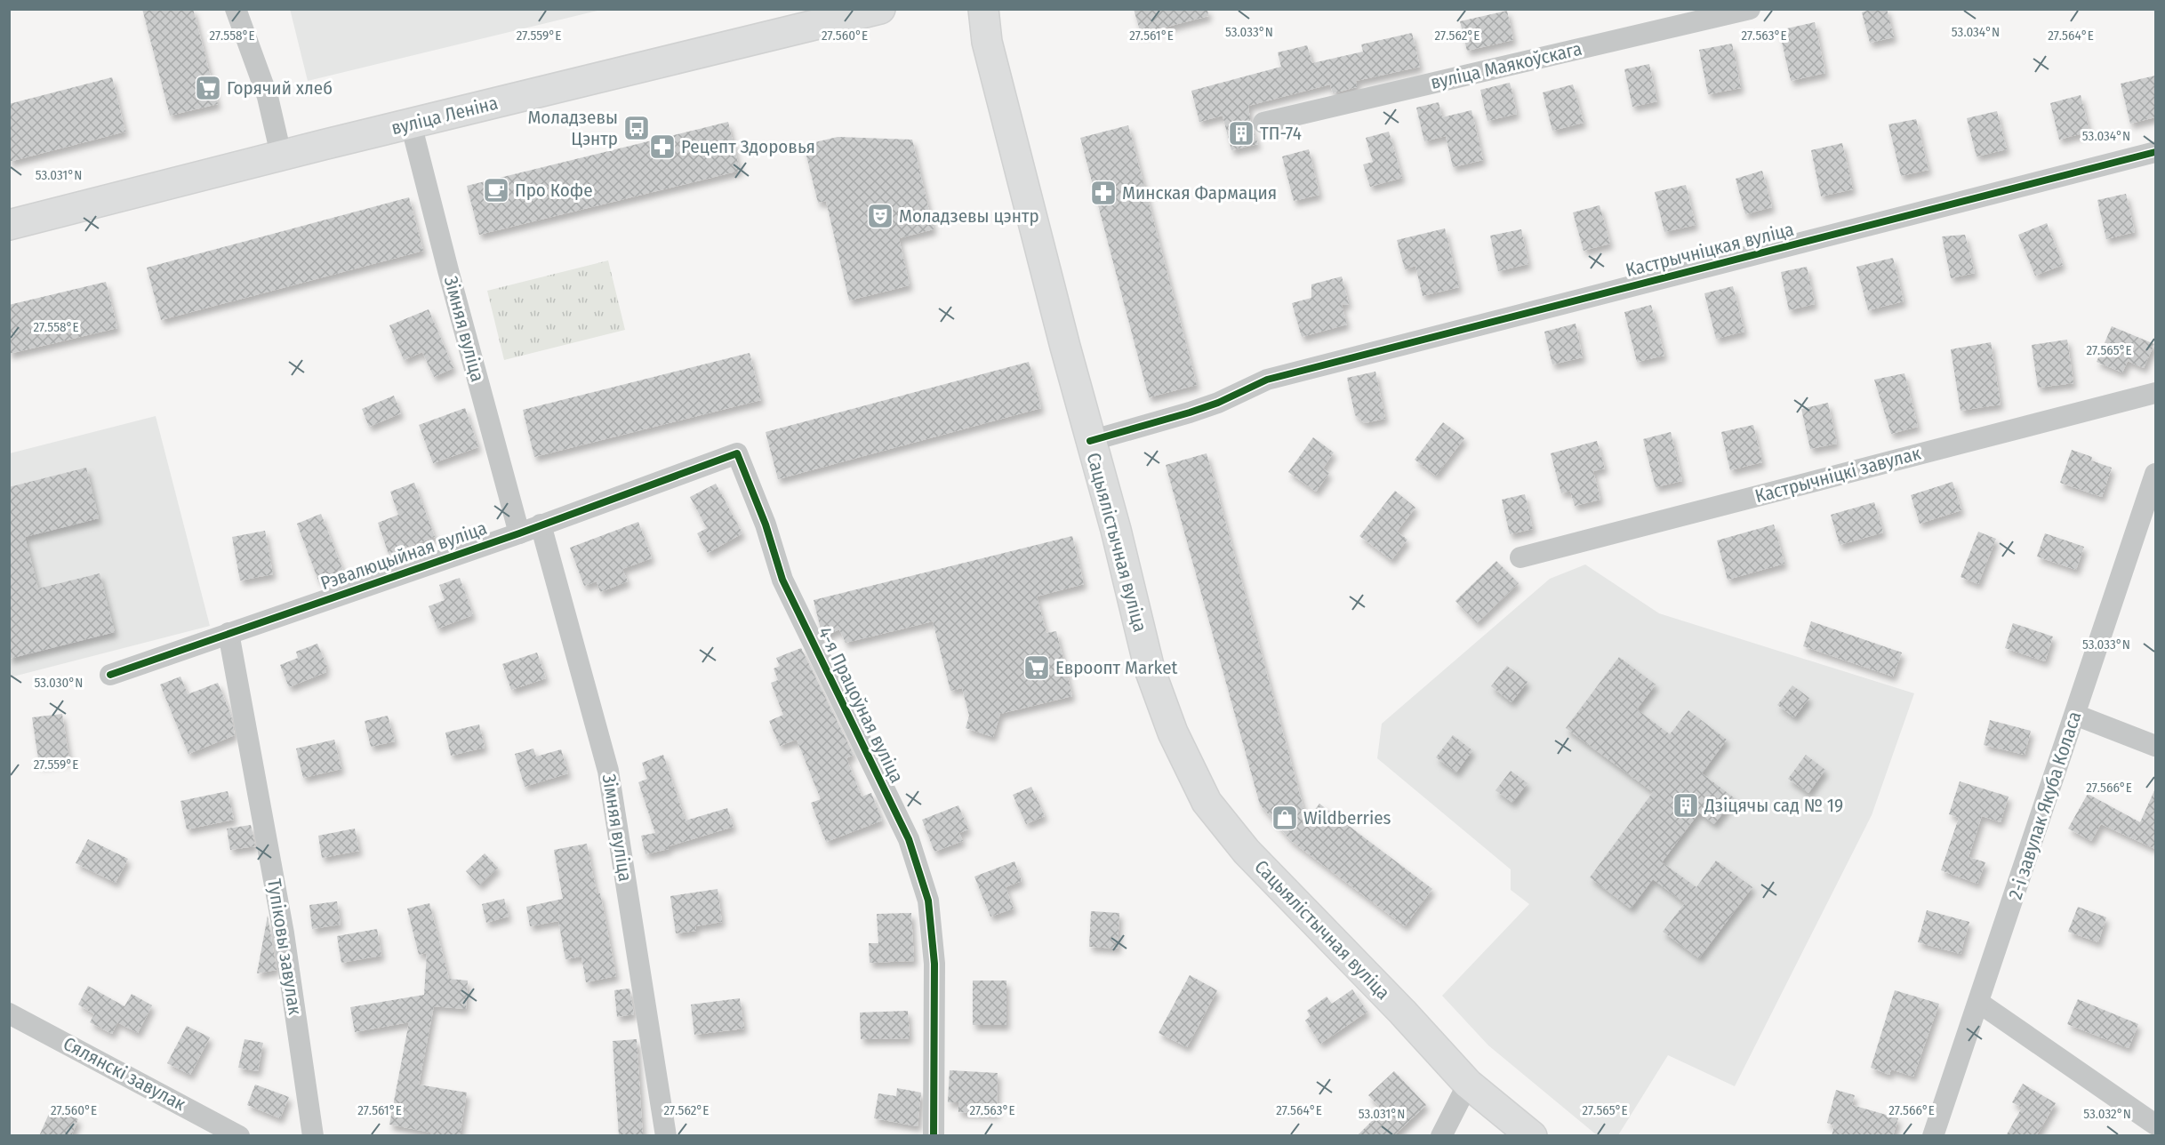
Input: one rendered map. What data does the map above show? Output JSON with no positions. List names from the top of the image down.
{
  "streets": {
    "main road": ["вуліца Леніна", "Сацыялістычная вуліца"],
    "street": [
      "вуліца Маякоўскага",
      "Кастрычніцкая вуліца",
      "Зімняя вуліца",
      "Кастрычніцкі завулак",
      "Рэвалюцыйная вуліца",
      "4-я Працоўная вуліца",
      "2-і завулак Якуба Коласа",
      "Тупіковы завулак",
      "Сялянскі завулак"
    ]
  },
  "crossings": [
    ["вуліца Леніна", "Зімняя вуліца"],
    ["Кастрычніцкая вуліца", "Сацыялістычная вуліца"],
    ["Зімняя вуліца", "Рэвалюцыйная вуліца"],
    ["Рэвалюцыйная вуліца", "4-я Працоўная вуліца"],
    ["Рэвалюцыйная вуліца", "Тупіковы завулак"]
  ],
  "places": {
    "supermarket": ["Горячий хлеб", "Евроопт Market"],
    "bus stop": ["Моладзевы Цэнтр"],
    "building": ["ТП-74", "Дзіцячы сад № 19"],
    "pharmacy": ["Рецепт Здоровья", "Минская Фармация"],
    "cafe": ["Про Кофе"],
    "theatre": ["Моладзевы цэнтр"],
    "shop": ["Wildberries"]
  },
  "coordinates": [
    "53.033°N",
    "53.034°N",
    "27.558°E",
    "27.559°E",
    "27.560°E",
    "27.561°E",
    "27.562°E",
    "27.563°E",
    "27.564°E",
    "53.031°N",
    "27.565°E",
    "53.030°N",
    "27.566°E",
    "53.032°N"
  ]
}
